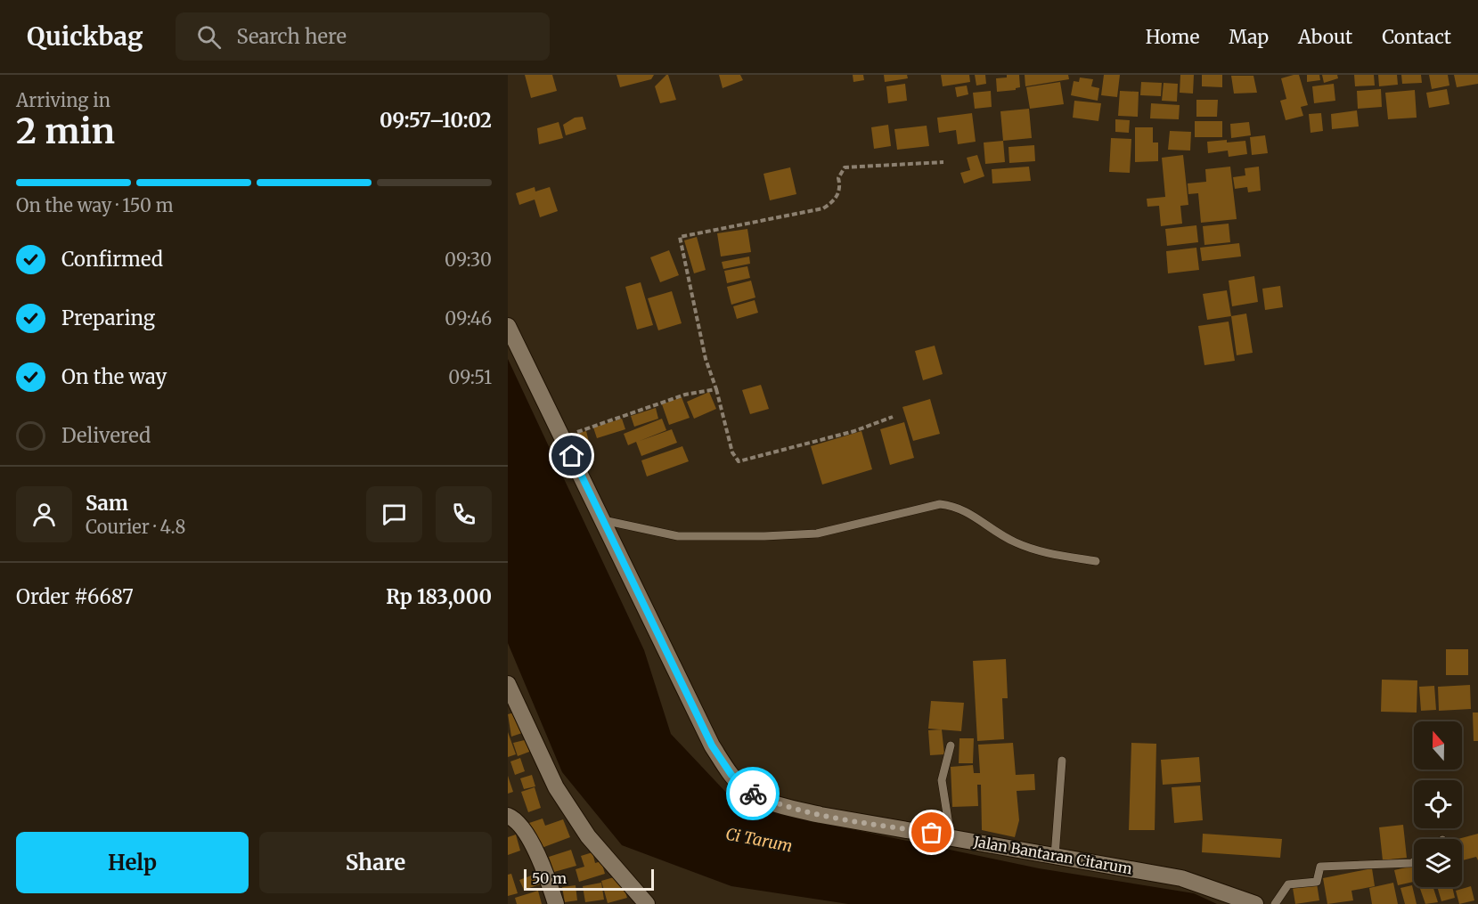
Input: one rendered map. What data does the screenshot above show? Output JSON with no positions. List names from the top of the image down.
{
  "streets": {
    "street": ["Jalan Bantaran Citarum"]
  },
  "water": ["Ci Tarum"],
  "scale_bar": "50 m",
  "north": "top",
  "page": {
    "header": "Quickbag",
    "search": "Search here",
    "nav": [
      "Home",
      "Map",
      "About",
      "Contact"
    ],
    "heading": ["2 min", "Arriving in", "09:57–10:02"],
    "panel": [
      "Sam",
      "Courier · 4.8",
      "Order #6687",
      "Rp 183,000"
    ],
    "bar": "On the way · 150 m",
    "list": [
      ["Confirmed", "09:30"],
      ["Preparing", "09:46"],
      ["On the way", "09:51"],
      "Delivered"
    ],
    "buttons": ["Help", "Share"],
    "scale": "50 m"
  }
}
